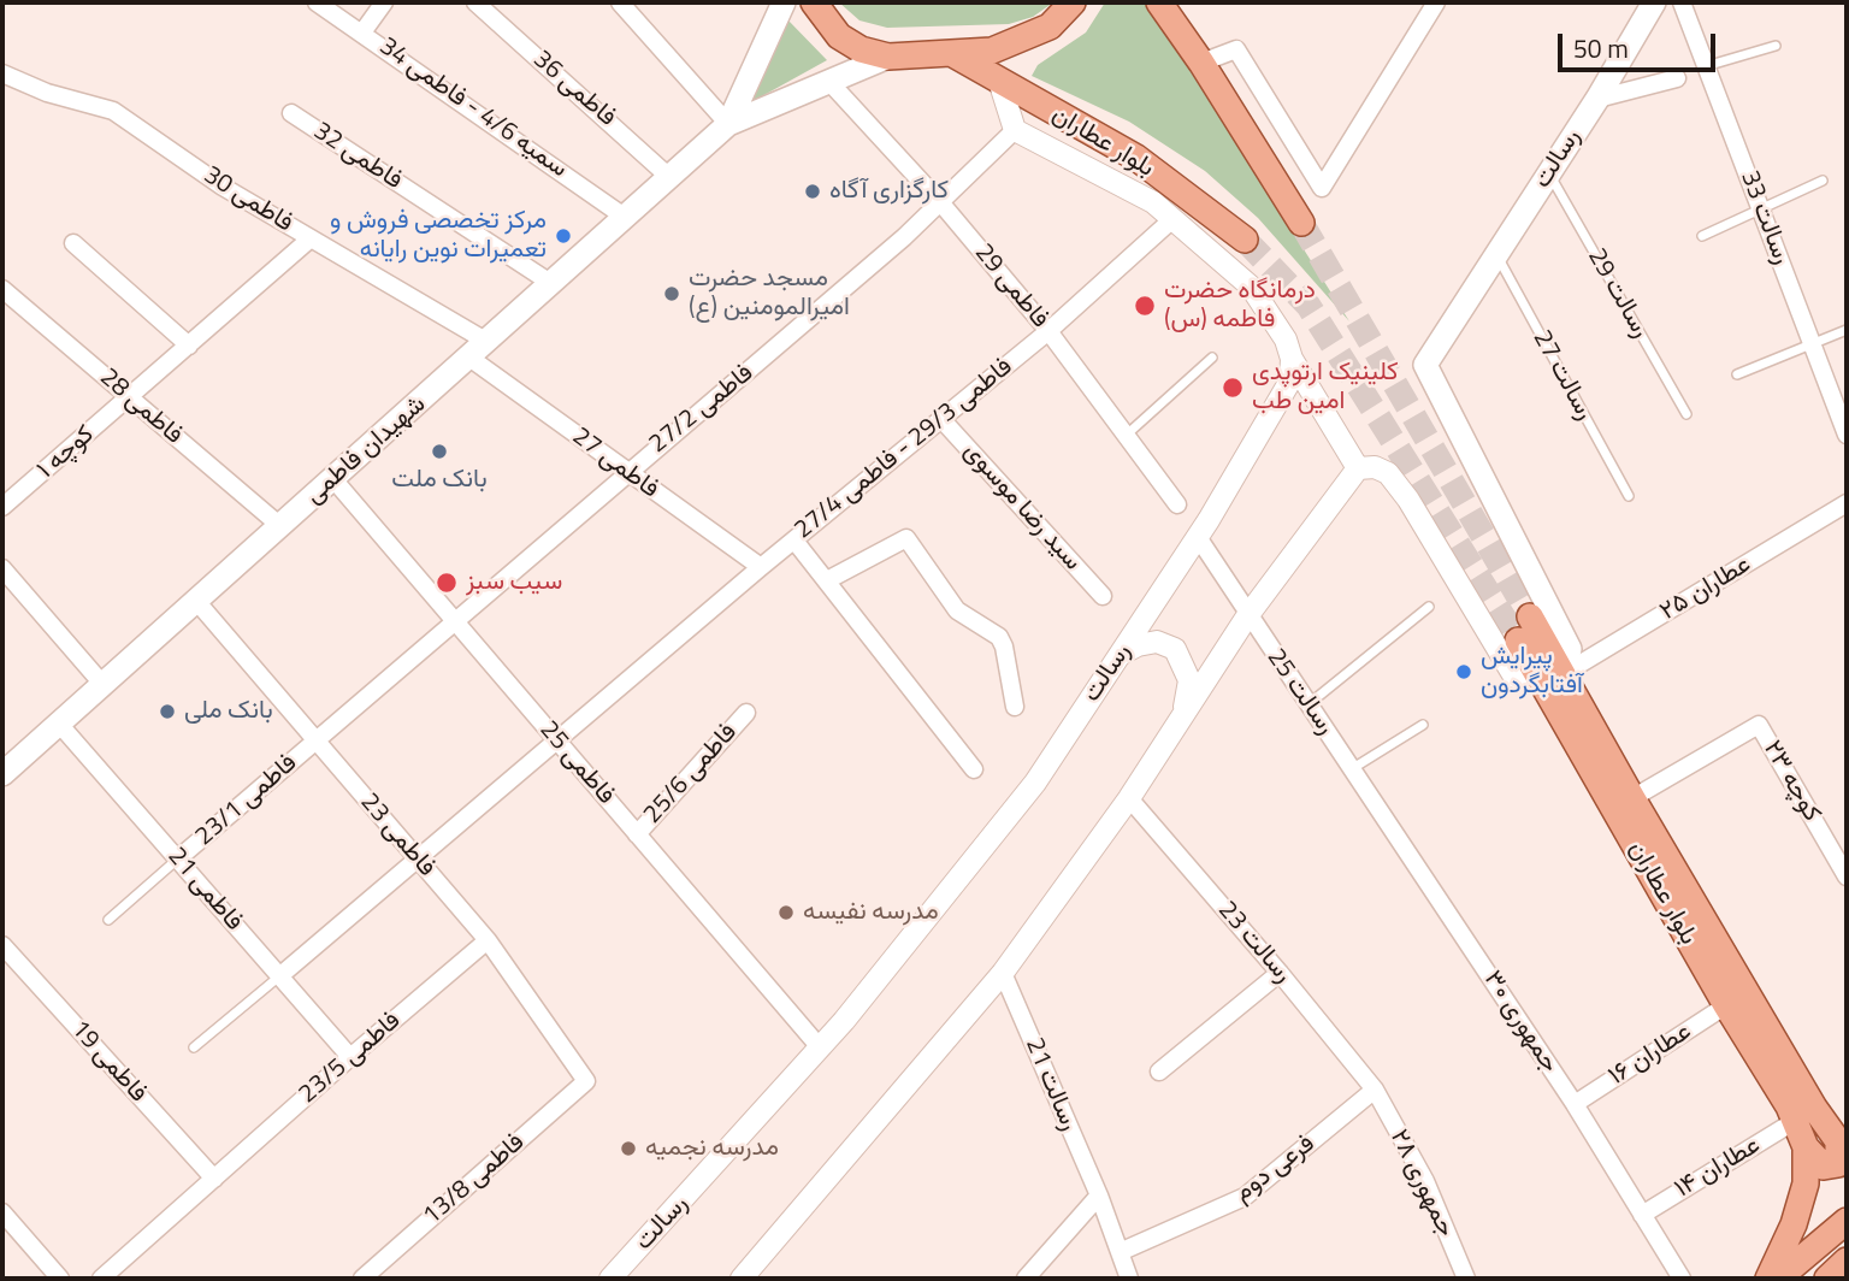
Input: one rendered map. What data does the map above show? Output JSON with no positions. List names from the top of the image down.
{
  "streets": {
    "main road": ["بلوار عطاران", "رسالت", "شهیدان فاطمی"],
    "street": [
      "فاطمی 36",
      "سمیه 4/6 - فاطمی 34",
      "فاطمی 32",
      "فاطمی 30",
      "رسالت 33",
      "فاطمی 29",
      "فاطمی 28",
      "فاطمی 27/2",
      "فاطمی 29/3 - فاطمی 27/4",
      "کوچه ۱",
      "فاطمی 27",
      "سید رضا موسوی",
      "عطاران ۲۵",
      "رسالت 25",
      "فاطمی 25",
      "فاطمی 25/6",
      "کوچه ۲۳",
      "فاطمی 23/1",
      "فاطمی 23",
      "فاطمی 21",
      "رسالت 23",
      "جمهوری ۳۰",
      "عطاران ۱۶",
      "فاطمی 23/5",
      "فاطمی 19",
      "رسالت 21",
      "عطاران ۱۴",
      "فرعی دوم",
      "فاطمی 13/8",
      "جمهوری ۲۸"
    ],
    "lane": ["رسالت 29", "رسالت 27"]
  },
  "crossings": [
    ["فاطمی 36", "شهیدان فاطمی"],
    ["سمیه 4/6 - فاطمی 34", "شهیدان فاطمی"],
    ["بلوار عطاران", "رسالت"],
    ["بلوار عطاران", "عطاران ۲۵"],
    ["بلوار عطاران", "کوچه ۲۳"],
    ["بلوار عطاران", "عطاران ۱۶"],
    ["بلوار عطاران", "عطاران ۱۴"],
    ["فاطمی 32", "شهیدان فاطمی"],
    ["رسالت", "رسالت 29"],
    ["رسالت", "رسالت 27"],
    ["رسالت", "عطاران ۲۵"],
    ["رسالت", "رسالت 25"],
    ["رسالت", "فاطمی 25"],
    ["فاطمی 30", "شهیدان فاطمی"],
    ["فاطمی 30", "کوچه ۱"],
    ["فاطمی 30", "فاطمی 27"],
    ["فاطمی 29", "فاطمی 27/2"],
    ["فاطمی 29", "فاطمی 29/3 - فاطمی 27/4"],
    ["فاطمی 28", "شهیدان فاطمی"],
    ["فاطمی 28", "کوچه ۱"],
    ["فاطمی 27/2", "فاطمی 27"],
    ["فاطمی 27/2", "فاطمی 25"],
    ["فاطمی 27/2", "فاطمی 23/1"],
    ["فاطمی 29/3 - فاطمی 27/4", "فاطمی 27"],
    ["فاطمی 29/3 - فاطمی 27/4", "سید رضا موسوی"],
    ["فاطمی 29/3 - فاطمی 27/4", "فاطمی 25"],
    ["فاطمی 29/3 - فاطمی 27/4", "فاطمی 23"],
    ["فاطمی 29/3 - فاطمی 27/4", "فاطمی 21"],
    ["شهیدان فاطمی", "فاطمی 27"],
    ["شهیدان فاطمی", "فاطمی 25"],
    ["شهیدان فاطمی", "فاطمی 23"],
    ["شهیدان فاطمی", "فاطمی 21"],
    ["رسالت 25", "جمهوری ۳۰"],
    ["فاطمی 25", "فاطمی 25/6"],
    ["فاطمی 25", "فاطمی 23/1"],
    ["فاطمی 23/1", "فاطمی 23"],
    ["فاطمی 23/1", "فاطمی 21"],
    ["فاطمی 23", "فاطمی 23/5"],
    ["فاطمی 23", "فاطمی 13/8"],
    ["فاطمی 21", "فاطمی 23/5"],
    ["رسالت 23", "فرعی دوم"],
    ["رسالت 23", "جمهوری ۲۸"],
    ["جمهوری ۳۰", "عطاران ۱۶"],
    ["جمهوری ۳۰", "عطاران ۱۴"],
    ["فاطمی 23/5", "فاطمی 19"],
    ["رسالت 21", "فرعی دوم"],
    ["فرعی دوم", "جمهوری ۲۸"]
  ],
  "places": [
    "کارگزاری آگاه",
    "مرکز تخصصی فروش و تعمیرات نوین رایانه",
    "مسجد حضرت امیرالمومنین (ع)",
    "درمانگاه حضرت فاطمه (س)",
    "کلینیک ارتوپدی امین طب",
    "بانک ملت",
    "سیب سبز",
    "پیرایش آفتابگردون",
    "بانک ملی",
    "مدرسه نفیسه",
    "مدرسه نجمیه"
  ],
  "scale_bar": "50 m"
}
